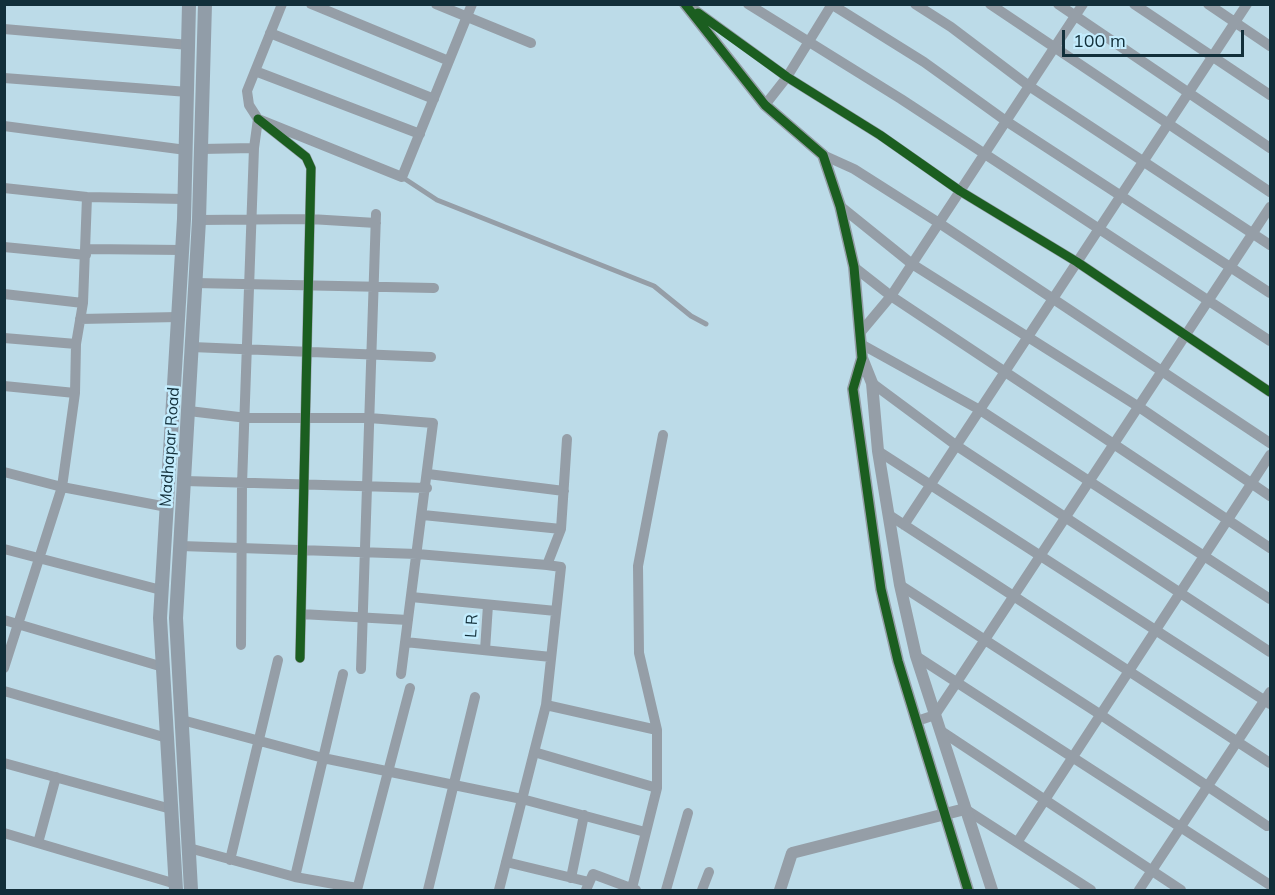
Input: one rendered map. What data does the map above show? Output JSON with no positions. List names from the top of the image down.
{
  "streets": {
    "main road": ["Madhapar Road"],
    "street": ["L R"]
  },
  "scale_bar": "100 m"
}
